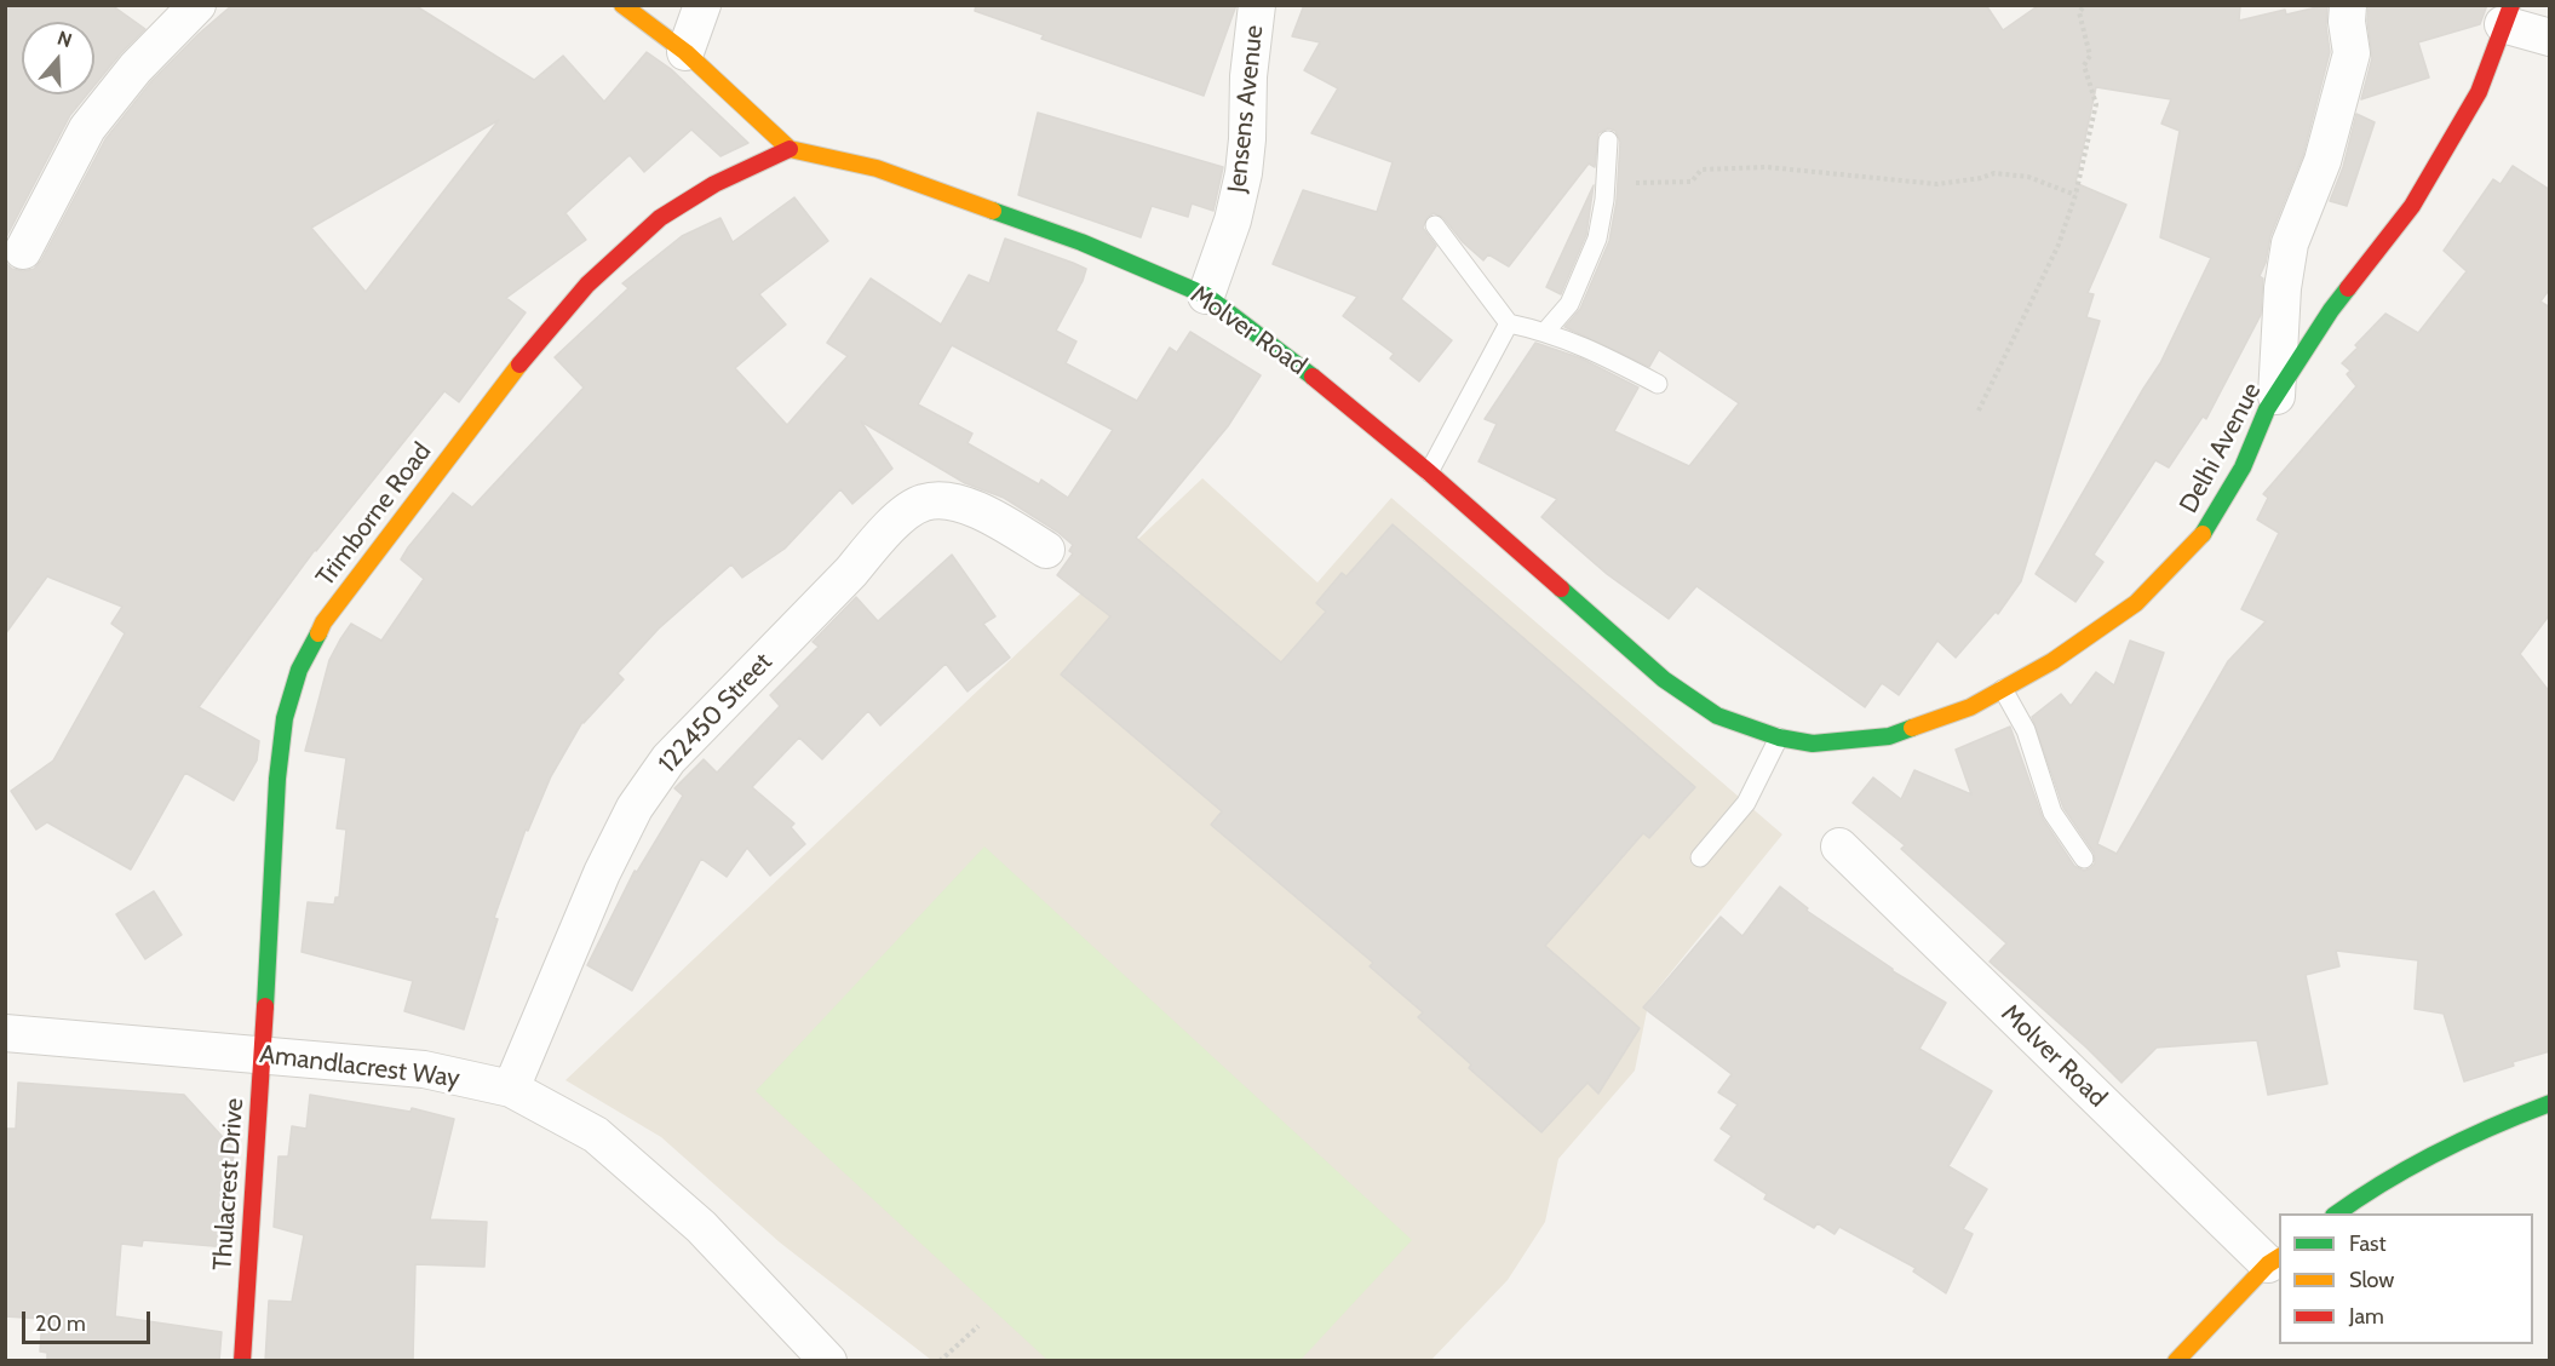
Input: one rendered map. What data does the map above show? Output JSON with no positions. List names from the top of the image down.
{
  "streets": {
    "street": [
      "Jensens Avenue",
      "Molver Road",
      "Delhi Avenue",
      "Trimborne Road",
      "122450 Street",
      "Amandlacrest Way",
      "Thulacrest Drive"
    ]
  },
  "crossings": [
    ["Jensens Avenue", "Molver Road"],
    ["Molver Road", "Delhi Avenue"],
    ["Molver Road", "Trimborne Road"],
    ["Trimborne Road", "Amandlacrest Way"],
    ["Trimborne Road", "Thulacrest Drive"],
    ["122450 Street", "Amandlacrest Way"],
    ["Amandlacrest Way", "Thulacrest Drive"]
  ],
  "legend": ["Fast", "Slow", "Jam"],
  "scale_bar": "20 m",
  "north": "top"
}
